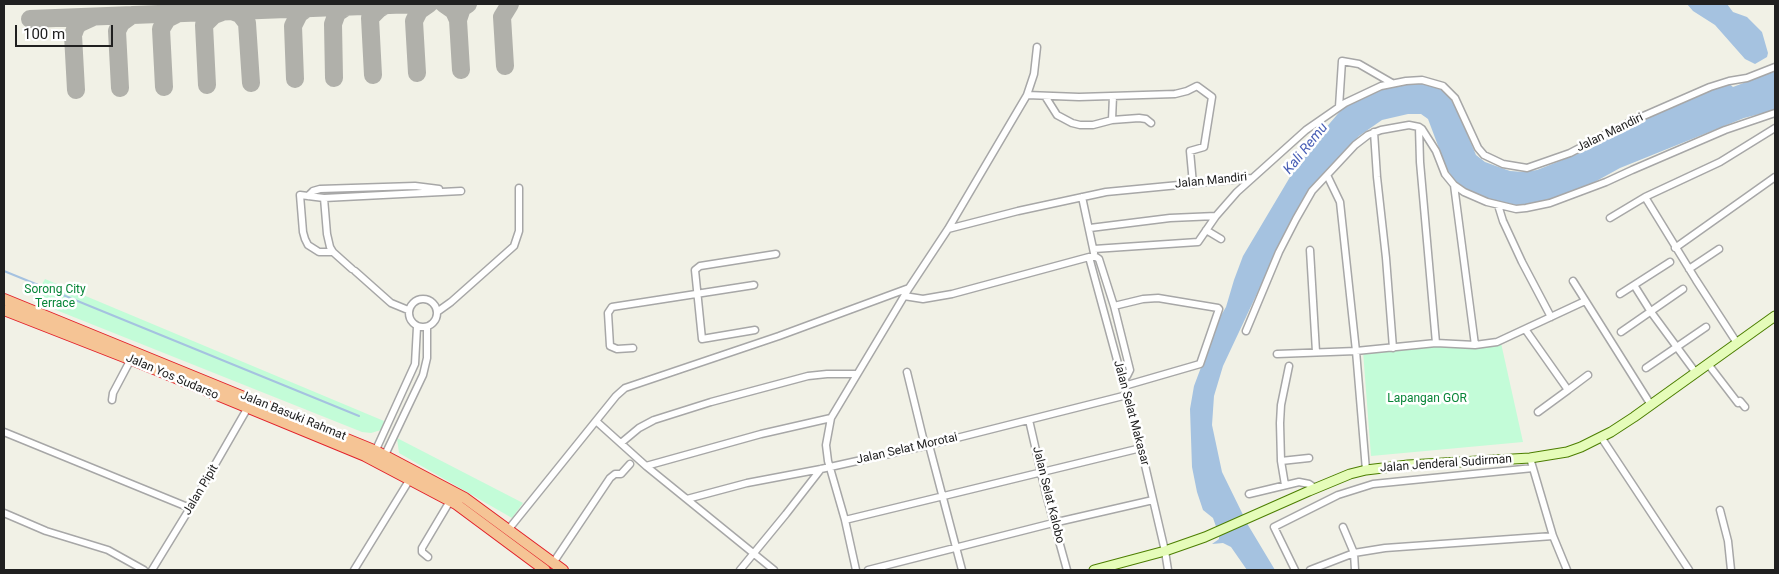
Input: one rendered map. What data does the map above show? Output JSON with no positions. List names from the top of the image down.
{
  "streets": {
    "highway": ["Jalan Yos Sudarso", "Jalan Basuki Rahmat"],
    "main road": ["Jalan Jenderal Sudirman"],
    "street": [
      "Jalan Mandiri",
      "Jalan Selat Makasar",
      "Jalan Selat Morotai",
      "Jalan Pipit",
      "Jalan Selat Kalobo"
    ]
  },
  "crossings": [
    ["Jalan Yos Sudarso", "Jalan Basuki Rahmat"],
    ["Jalan Yos Sudarso", "Jalan Pipit"],
    ["Jalan Selat Makasar", "Jalan Selat Morotai"],
    ["Jalan Selat Makasar", "Jalan Jenderal Sudirman"],
    ["Jalan Selat Morotai", "Jalan Selat Kalobo"]
  ],
  "water": ["Kali Remu"],
  "parks": ["Sorong City Terrace", "Lapangan GOR"],
  "scale_bar": "100 m"
}
